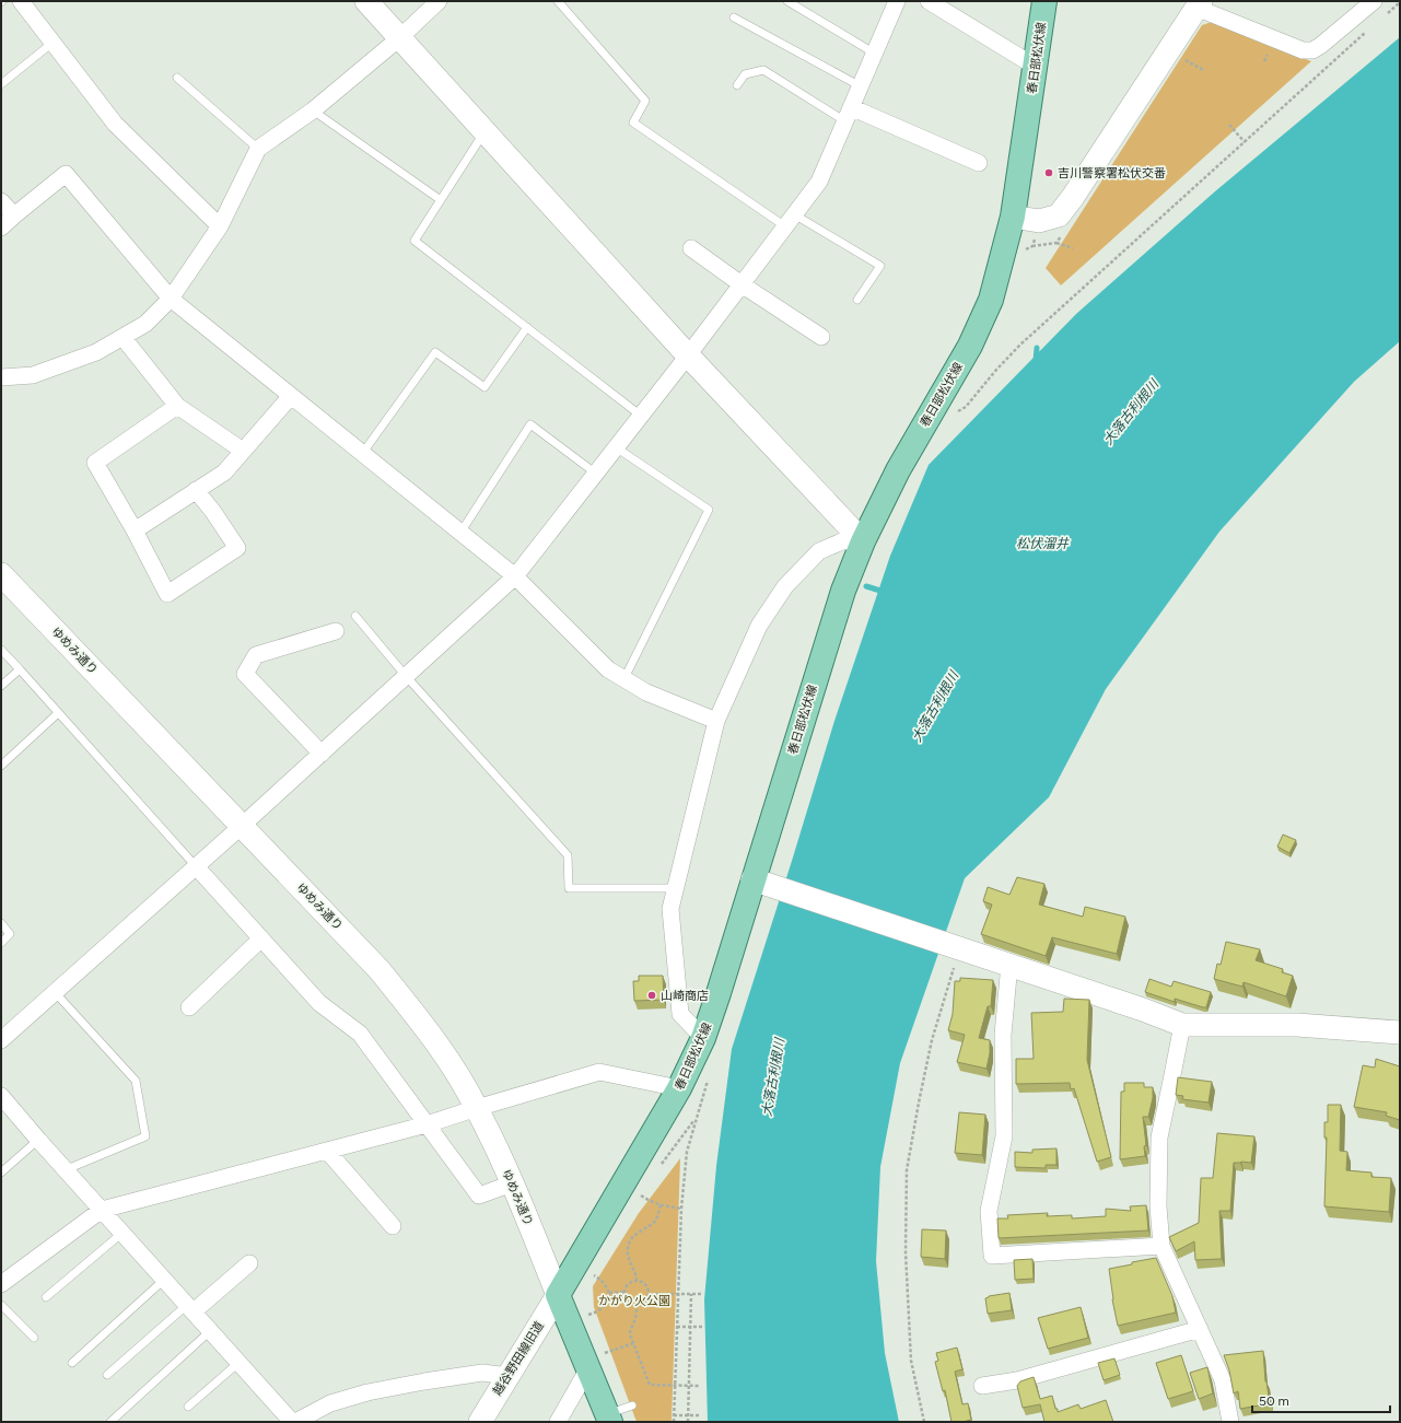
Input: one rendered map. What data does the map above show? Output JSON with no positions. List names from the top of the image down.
{
  "streets": {
    "main road": ["春日部松伏線"],
    "street": ["ゆめみ通り", "越谷野田線旧道"]
  },
  "crossings": [
    ["春日部松伏線", "ゆめみ通り"],
    ["春日部松伏線", "越谷野田線旧道"],
    ["ゆめみ通り", "越谷野田線旧道"]
  ],
  "water": ["大落古利根川", "松伏溜井"],
  "parks": ["かがり火公園"],
  "places": ["吉川警察署松伏交番", "山崎商店"],
  "scale_bar": "50 m"
}
